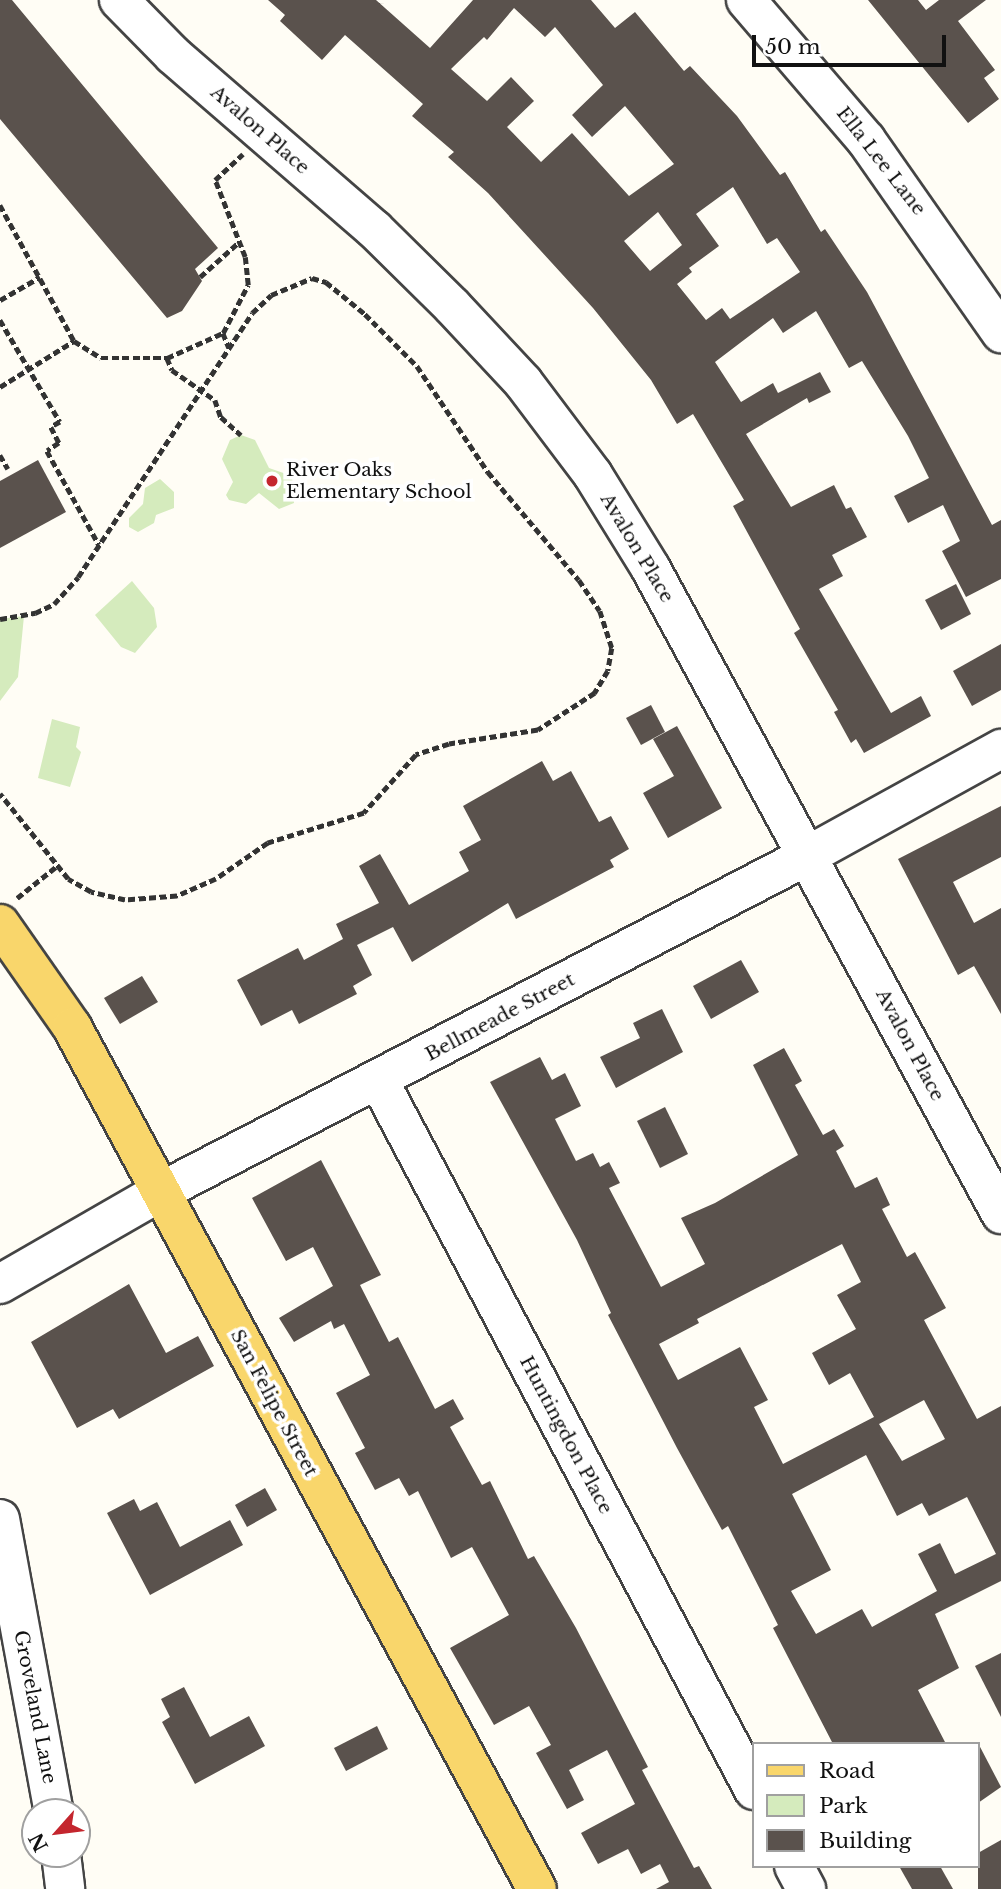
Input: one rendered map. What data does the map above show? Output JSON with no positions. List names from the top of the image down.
{
  "streets": {
    "main road": ["San Felipe Street"],
    "street": [
      "Avalon Place",
      "Ella Lee Lane",
      "Bellmeade Street",
      "Huntingdon Place",
      "Groveland Lane"
    ]
  },
  "crossings": [
    ["Avalon Place", "Bellmeade Street"],
    ["Bellmeade Street", "San Felipe Street"],
    ["Bellmeade Street", "Huntingdon Place"]
  ],
  "places": ["River Oaks Elementary School"],
  "legend": ["Road", "Park", "Building"],
  "scale_bar": "50 m",
  "north": "bottom left"
}
